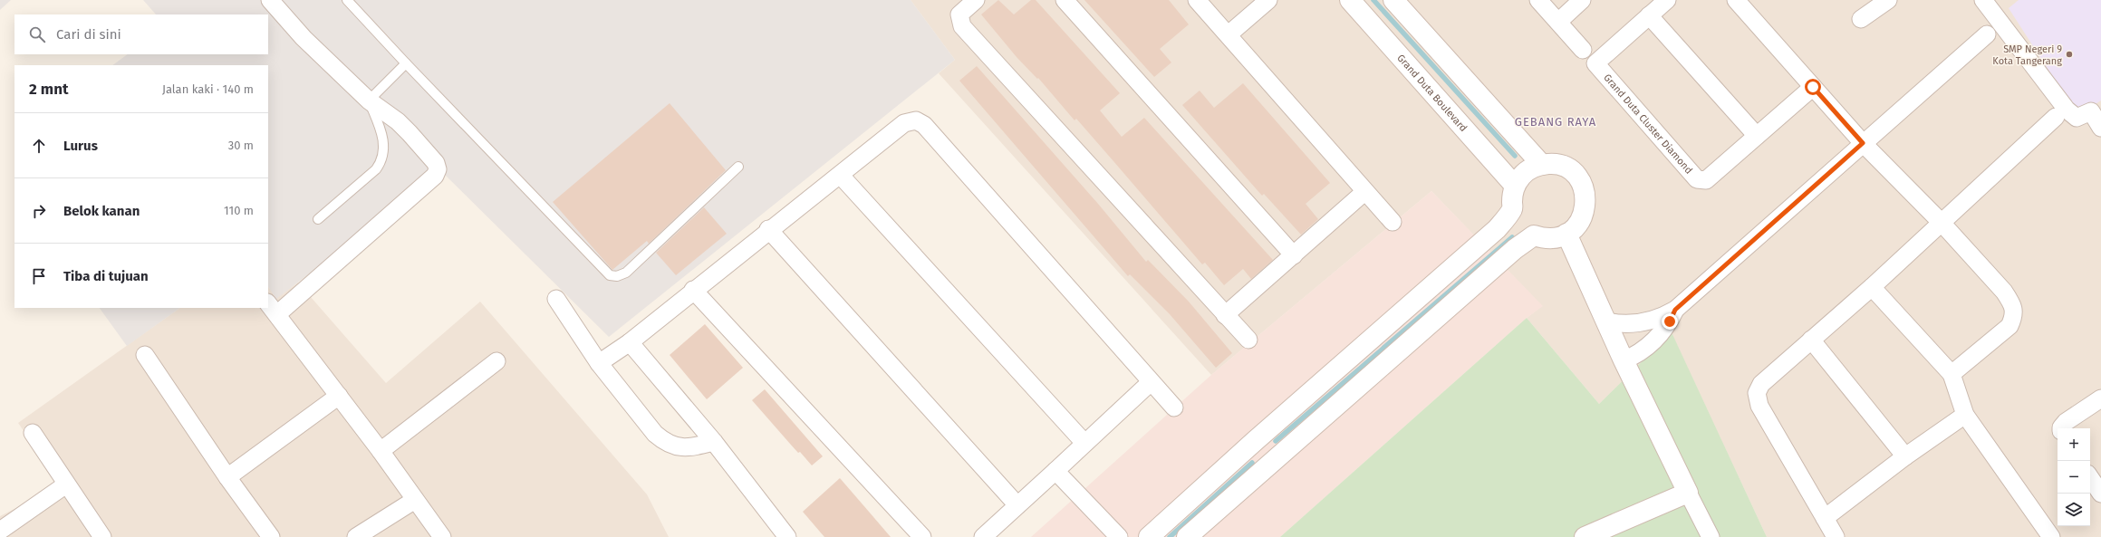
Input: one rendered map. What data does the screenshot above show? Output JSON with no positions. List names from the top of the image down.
{
  "streets": {
    "street": ["Grand Duta Boulevard", "Grand Duta Cluster Diamond"]
  },
  "districts": ["GEBANG RAYA"],
  "places": ["SMP Negeri 9 Kota Tangerang"],
  "page": {
    "search": "Cari di sini",
    "heading": ["2 mnt", "Jalan kaki · 140 m"],
    "list": [
      ["Lurus", "30 m"],
      ["Belok kanan", "110 m"],
      "Tiba di tujuan"
    ],
    "map_buttons": ["+", "−"]
  }
}
